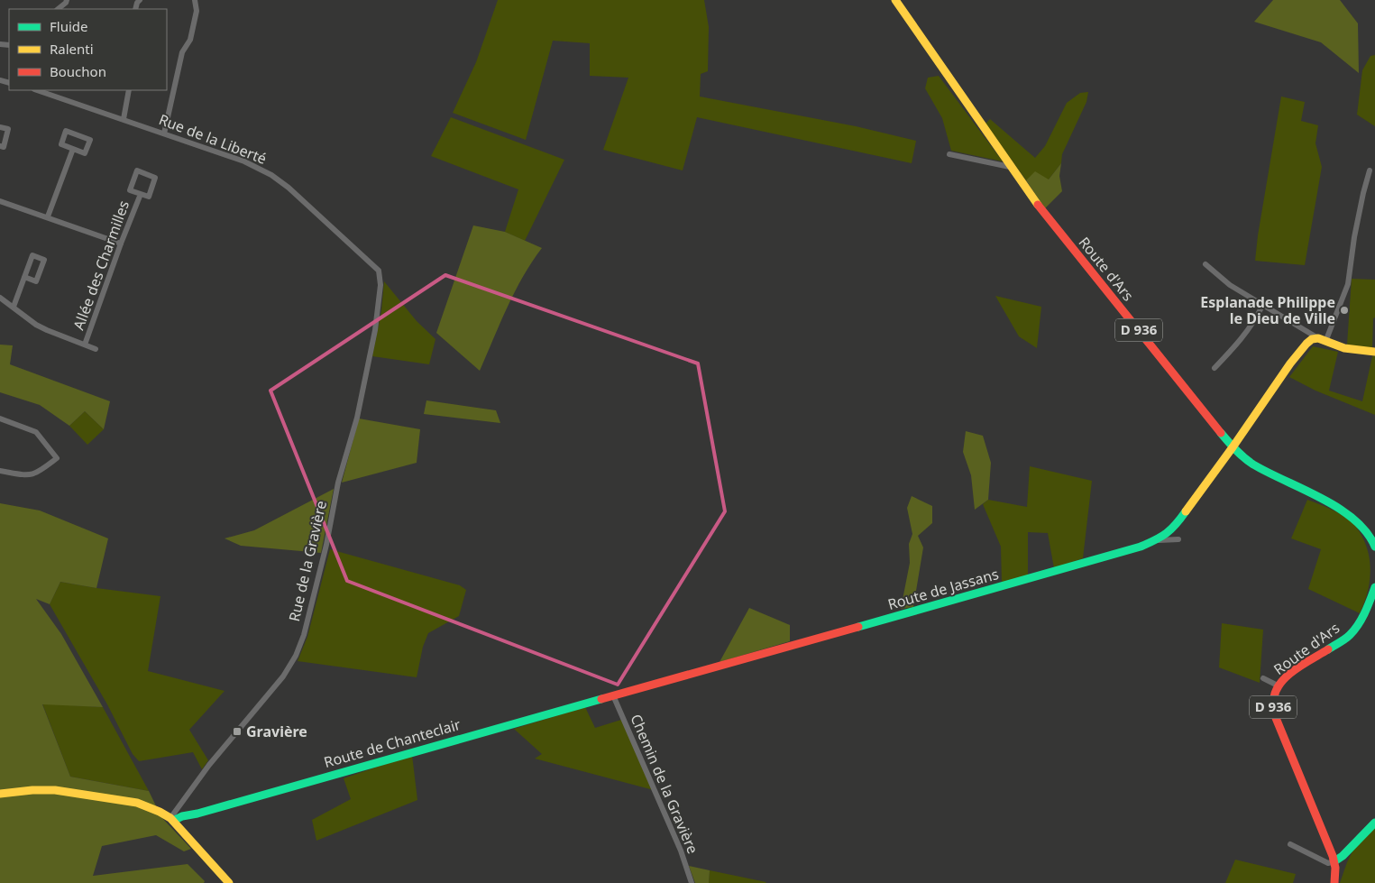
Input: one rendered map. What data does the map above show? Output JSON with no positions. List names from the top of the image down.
{
  "streets": {
    "street": [
      "Rue de la Liberté",
      "Allée des Charmilles",
      "Route d'Ars",
      "D 936",
      "Rue de la Gravière",
      "Route de Jassans",
      "Route de Chanteclair",
      "Chemin de la Gravière"
    ]
  },
  "crossings": [
    ["Rue de la Liberté", "Rue de la Gravière"],
    ["Route d'Ars", "D 936"],
    ["Route d'Ars", "Route de Jassans"],
    ["Rue de la Gravière", "Route de Chanteclair"],
    ["Route de Jassans", "Route de Chanteclair"],
    ["Route de Jassans", "Chemin de la Gravière"],
    ["Route de Chanteclair", "Chemin de la Gravière"]
  ],
  "places": {
    "other": ["Esplanade Philippe le Dieu de Ville"],
    "transit": ["Gravière"]
  },
  "legend": ["Fluide", "Ralenti", "Bouchon"]
}
